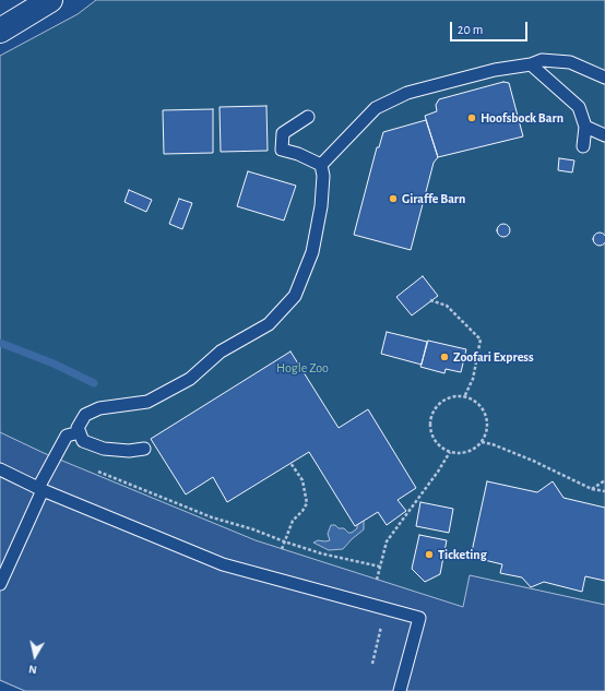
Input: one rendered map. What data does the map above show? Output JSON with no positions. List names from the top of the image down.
{
  "parks": ["Hogle Zoo"],
  "places": [
    "Hoofsbock Barn",
    "Giraffe Barn",
    "Zoofari Express",
    "Ticketing"
  ],
  "scale_bar": "20 m",
  "north": "bottom"
}
